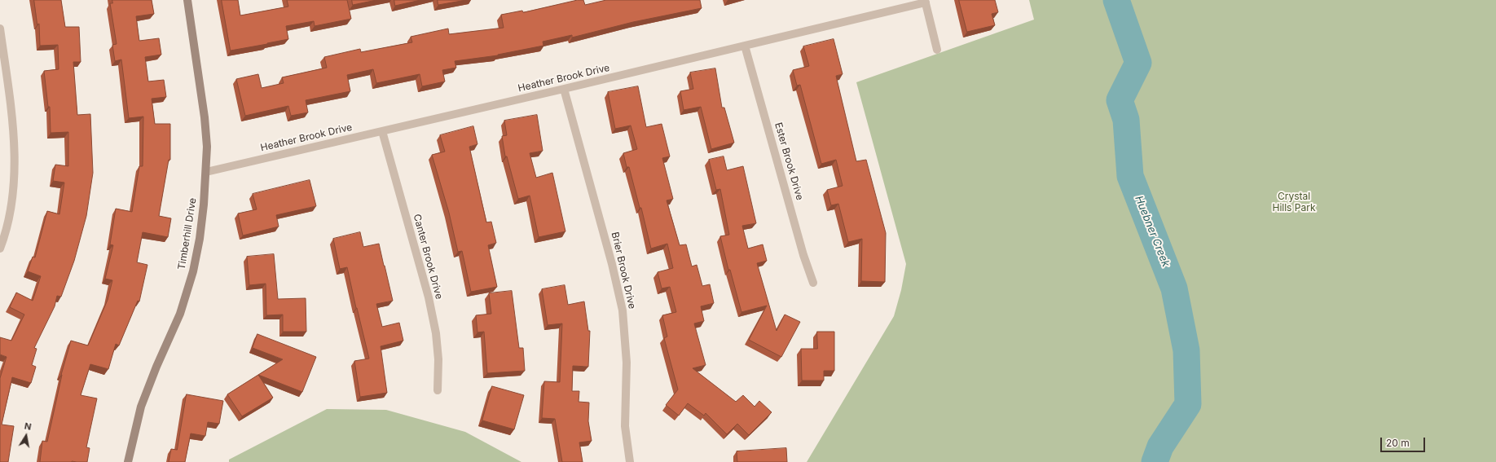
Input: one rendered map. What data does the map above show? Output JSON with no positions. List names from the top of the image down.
{
  "streets": {
    "street": [
      "Heather Brook Drive",
      "Ester Brook Drive",
      "Timberhill Drive",
      "Canter Brook Drive",
      "Brier Brook Drive"
    ]
  },
  "crossings": [
    ["Heather Brook Drive", "Ester Brook Drive"],
    ["Heather Brook Drive", "Timberhill Drive"],
    ["Heather Brook Drive", "Canter Brook Drive"],
    ["Heather Brook Drive", "Brier Brook Drive"]
  ],
  "water": ["Huebner Creek"],
  "parks": ["Crystal Hills Park"],
  "scale_bar": "20 m",
  "north": "top"
}
